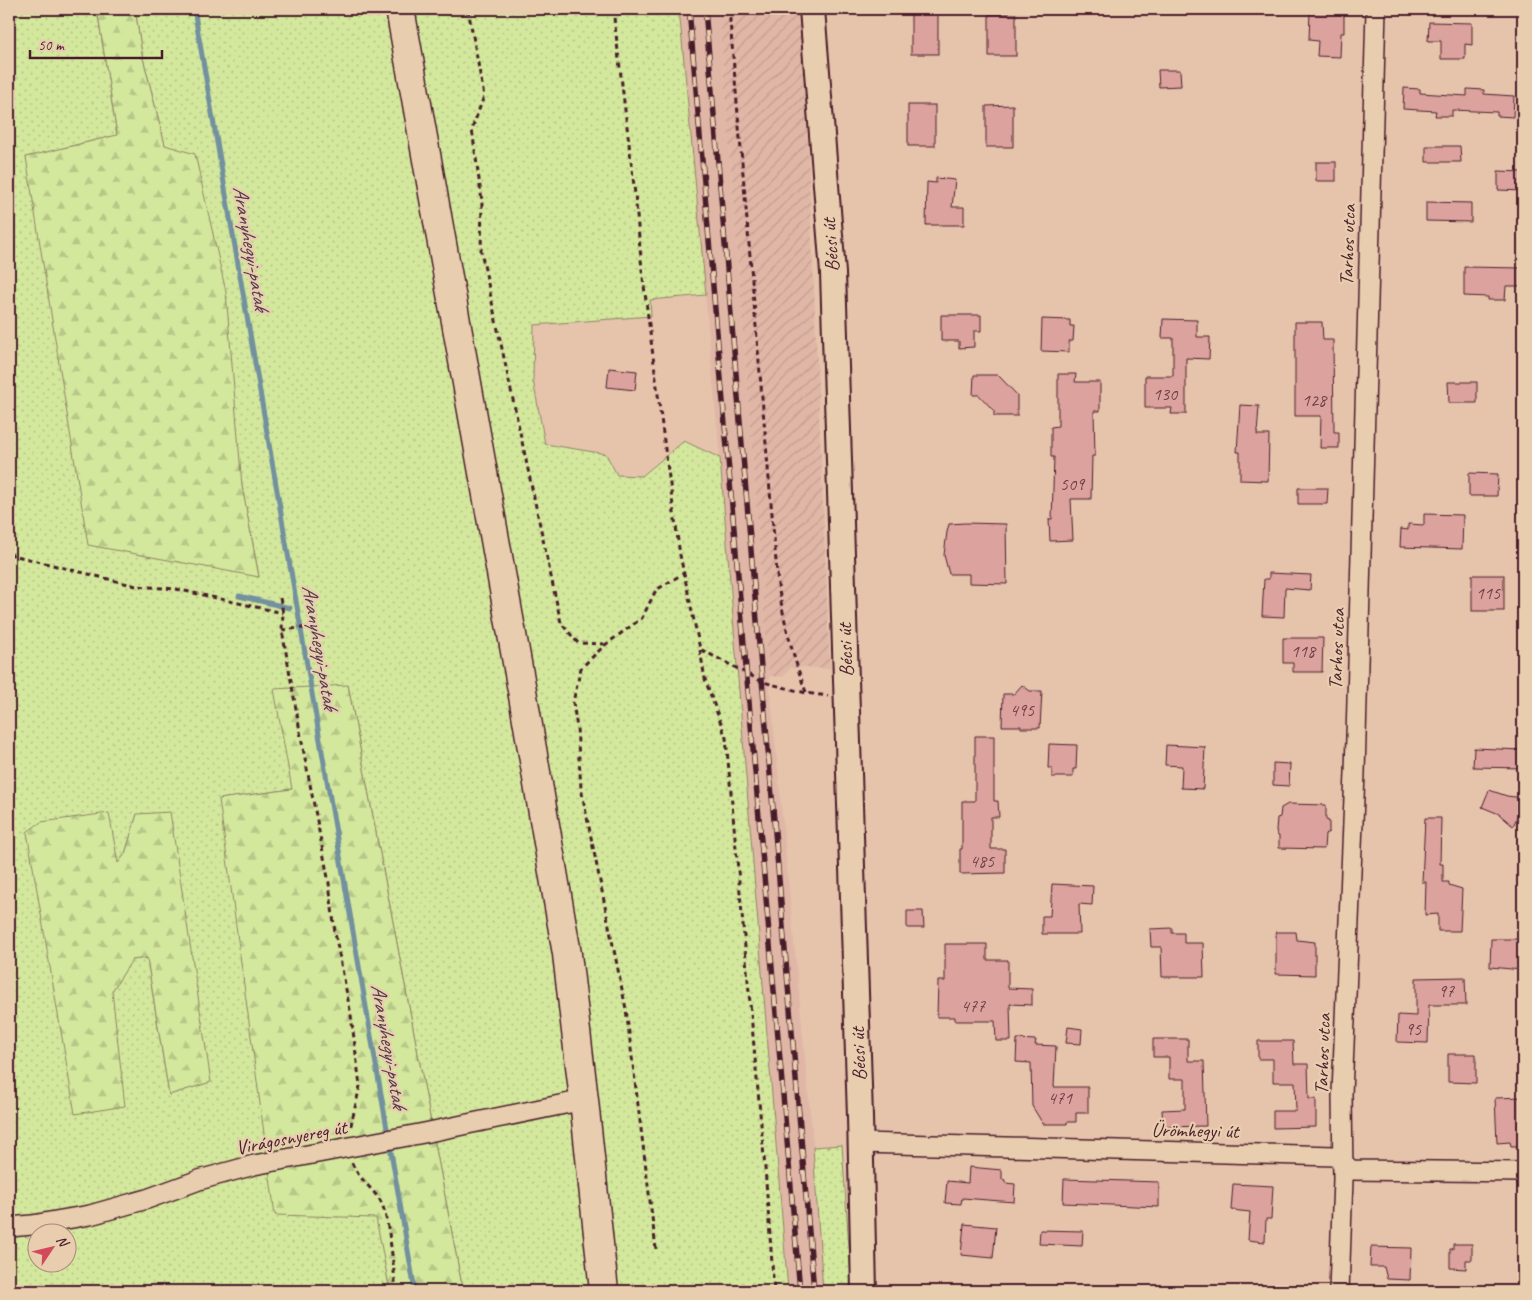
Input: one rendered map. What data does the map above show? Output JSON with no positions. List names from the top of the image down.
{
  "streets": {
    "street": [
      "Bécsi út",
      "Tarhos utca",
      "Ürömhegyi út",
      "Virágosnyereg út"
    ]
  },
  "crossings": [
    ["Bécsi út", "Ürömhegyi út"],
    ["Tarhos utca", "Ürömhegyi út"]
  ],
  "water": ["Aranyhegyi-patak"],
  "house_numbers": [
    "130",
    "128",
    "509",
    "115",
    "118",
    "495",
    "485",
    "97",
    "477",
    "95",
    "471"
  ],
  "scale_bar": "50 m",
  "north": "top right"
}
